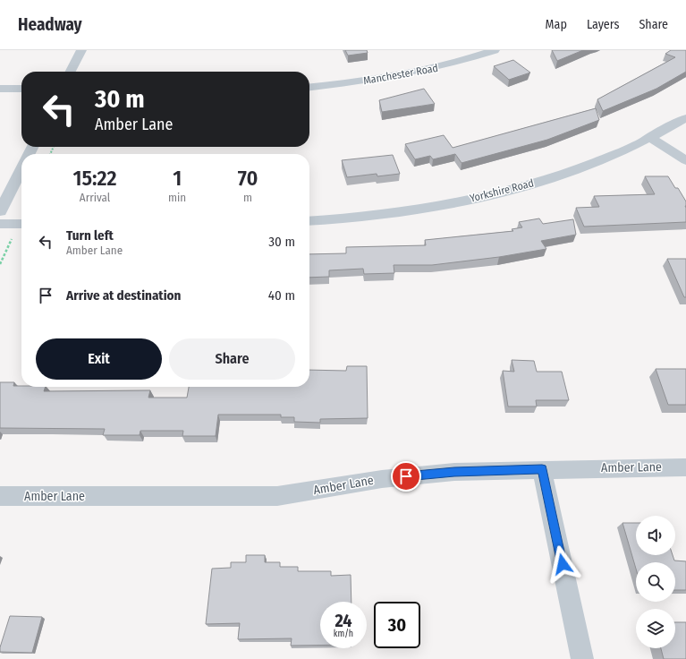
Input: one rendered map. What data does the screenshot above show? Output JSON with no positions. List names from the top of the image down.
{
  "streets": {
    "street": ["Manchester Road", "Yorkshire Road", "Amber Lane"]
  },
  "page": {
    "header": "Headway",
    "nav": ["Map", "Layers", "Share"],
    "turn": ["30 m", "Amber Lane"],
    "eta": [
      "15:22",
      "Arrival",
      "1",
      "min",
      "70",
      "m"
    ],
    "list": [
      {
        "name": "Turn left",
        "note": "Amber Lane",
        "value": "30 m"
      },
      {
        "name": "Arrive at destination",
        "value": "40 m"
      }
    ],
    "buttons": ["Exit", "Share"],
    "speed": "24 km/h",
    "limit": "30"
  }
}
